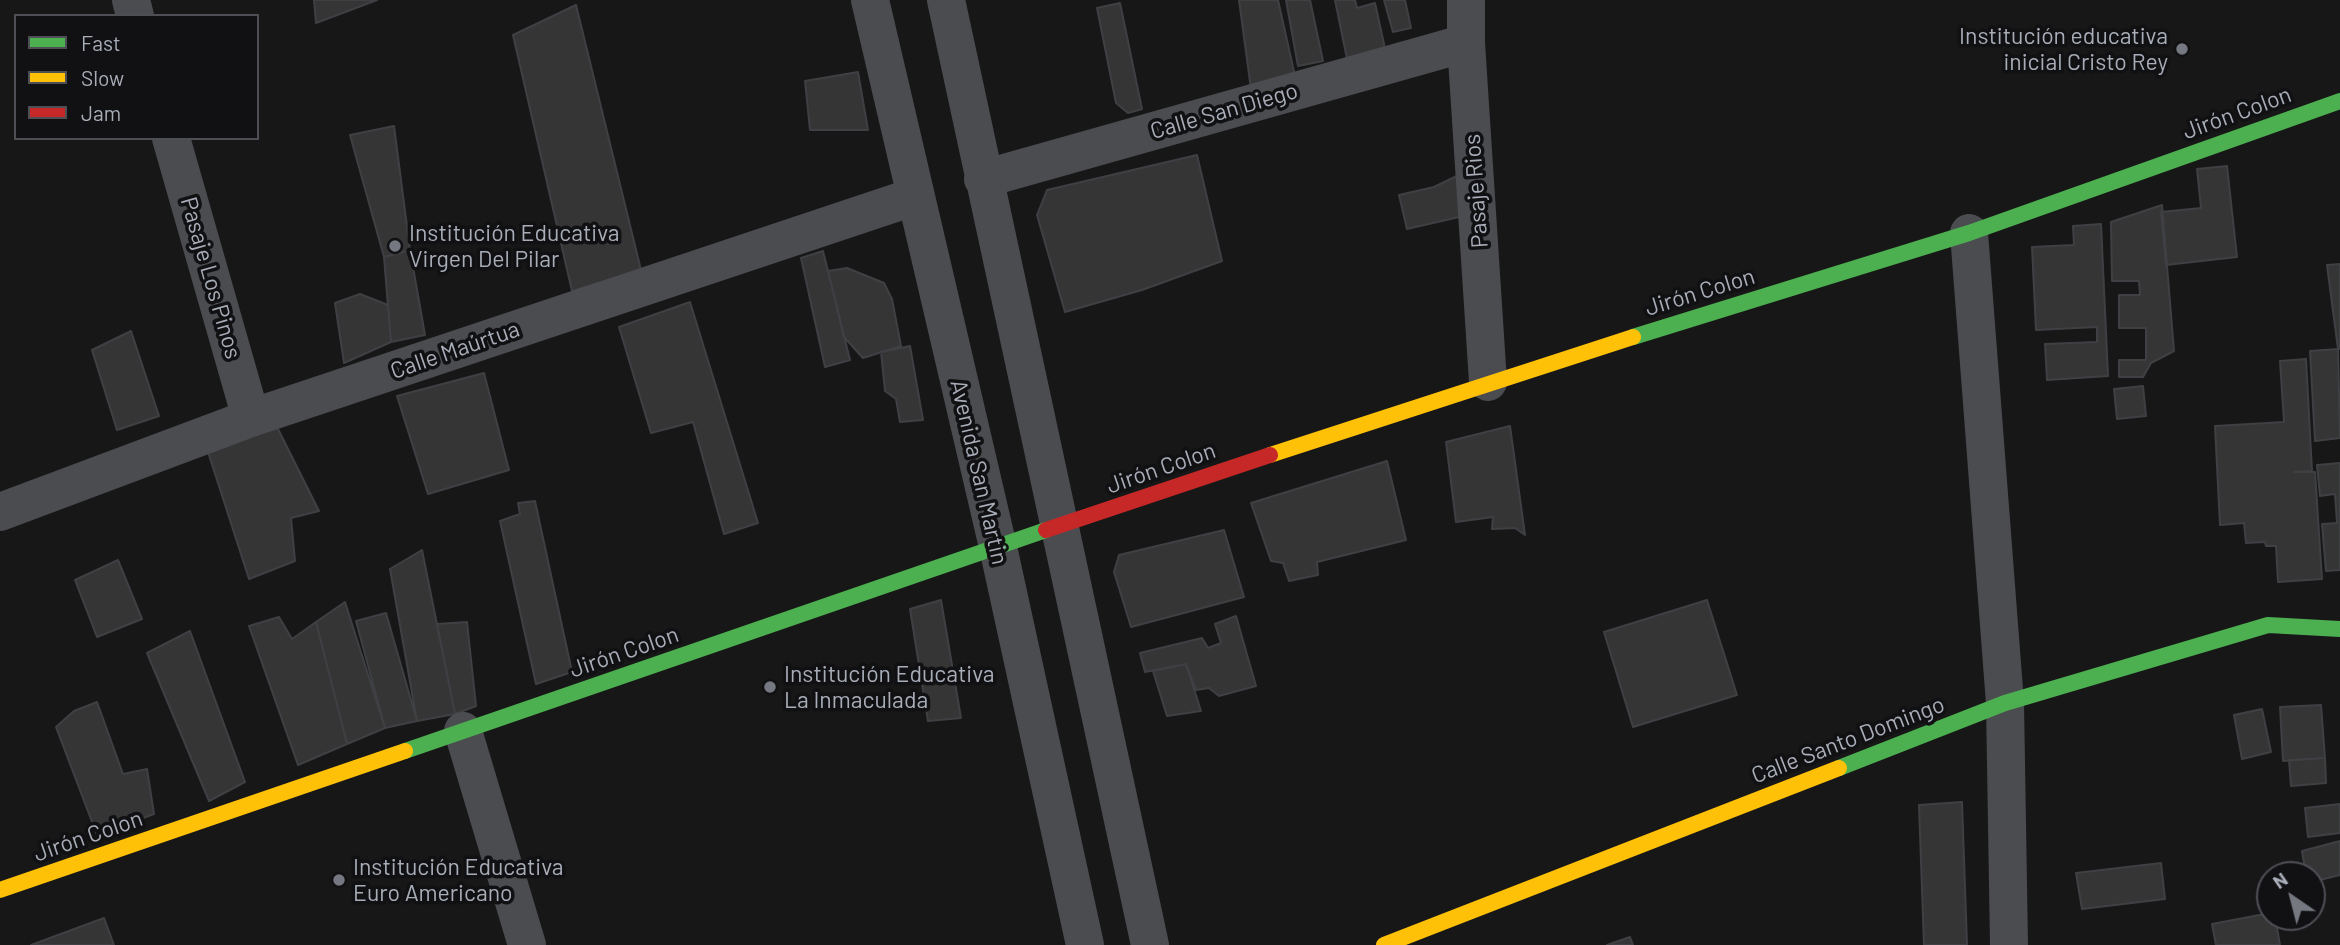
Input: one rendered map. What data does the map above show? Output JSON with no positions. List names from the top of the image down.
{
  "streets": {
    "street": [
      "Calle San Diego",
      "Jirón Colon",
      "Pasaje Rios",
      "Pasaje Los Pinos",
      "Calle Maúrtua",
      "Avenida San Martin",
      "Calle Santo Domingo"
    ]
  },
  "crossings": [
    ["Calle San Diego", "Pasaje Rios"],
    ["Jirón Colon", "Pasaje Rios"],
    ["Jirón Colon", "Avenida San Martin"],
    ["Pasaje Los Pinos", "Calle Maúrtua"],
    ["Calle Maúrtua", "Avenida San Martin"]
  ],
  "places": [
    "Institución educativa inicial Cristo Rey",
    "Institución Educativa Virgen Del Pilar",
    "Institución Educativa La Inmaculada",
    "Institución Educativa Euro Americano"
  ],
  "legend": ["Fast", "Slow", "Jam"],
  "north": "top left"
}
